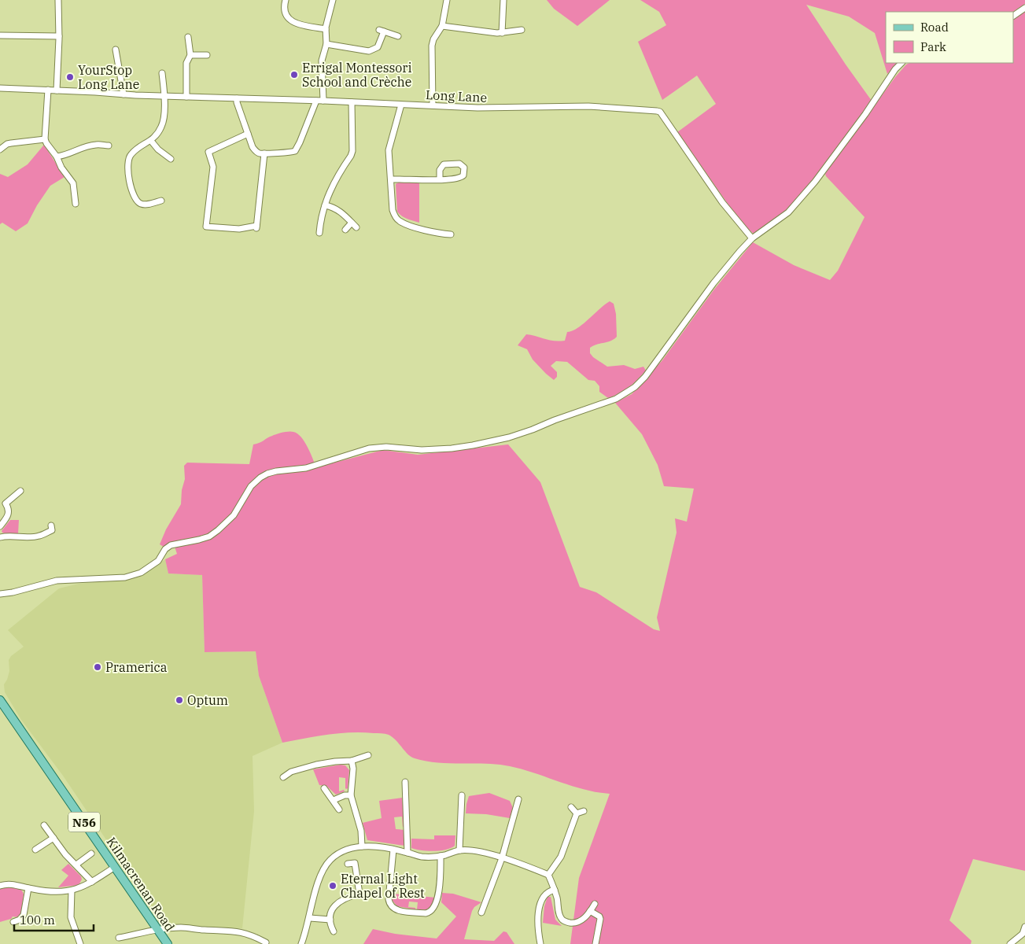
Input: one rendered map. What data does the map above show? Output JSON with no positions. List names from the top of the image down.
{
  "streets": {
    "main road": ["N56", "Kilmacrenan Road"],
    "street": ["Long Lane"]
  },
  "crossings": [
    ["N56", "Kilmacrenan Road"]
  ],
  "places": [
    "Errigal Montessori School and Crèche",
    "YourStop Long Lane",
    "Pramerica",
    "Optum",
    "Eternal Light Chapel of Rest"
  ],
  "legend": ["Road", "Park"],
  "scale_bar": "100 m"
}
